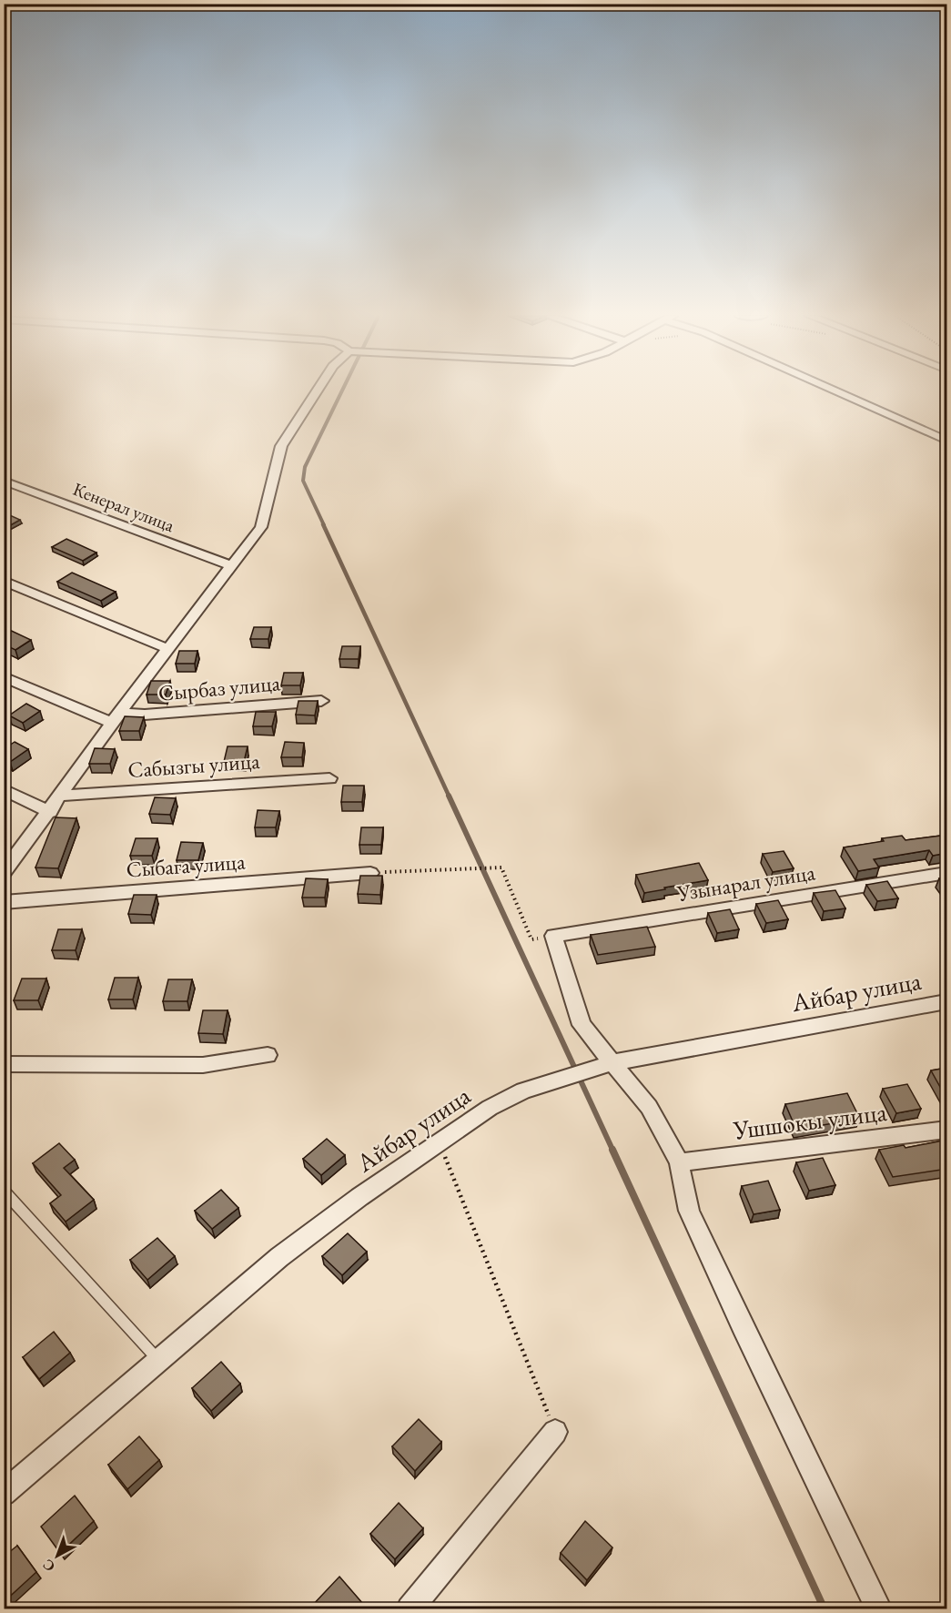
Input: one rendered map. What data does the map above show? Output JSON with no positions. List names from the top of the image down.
{
  "streets": {
    "street": [
      "Кенерал улица",
      "Сырбаз улица",
      "Сабызгы улица",
      "Сыбага улица",
      "Узынарал улица",
      "Айбар улица",
      "Ушшокы улица"
    ]
  },
  "north": "bottom left"
}
